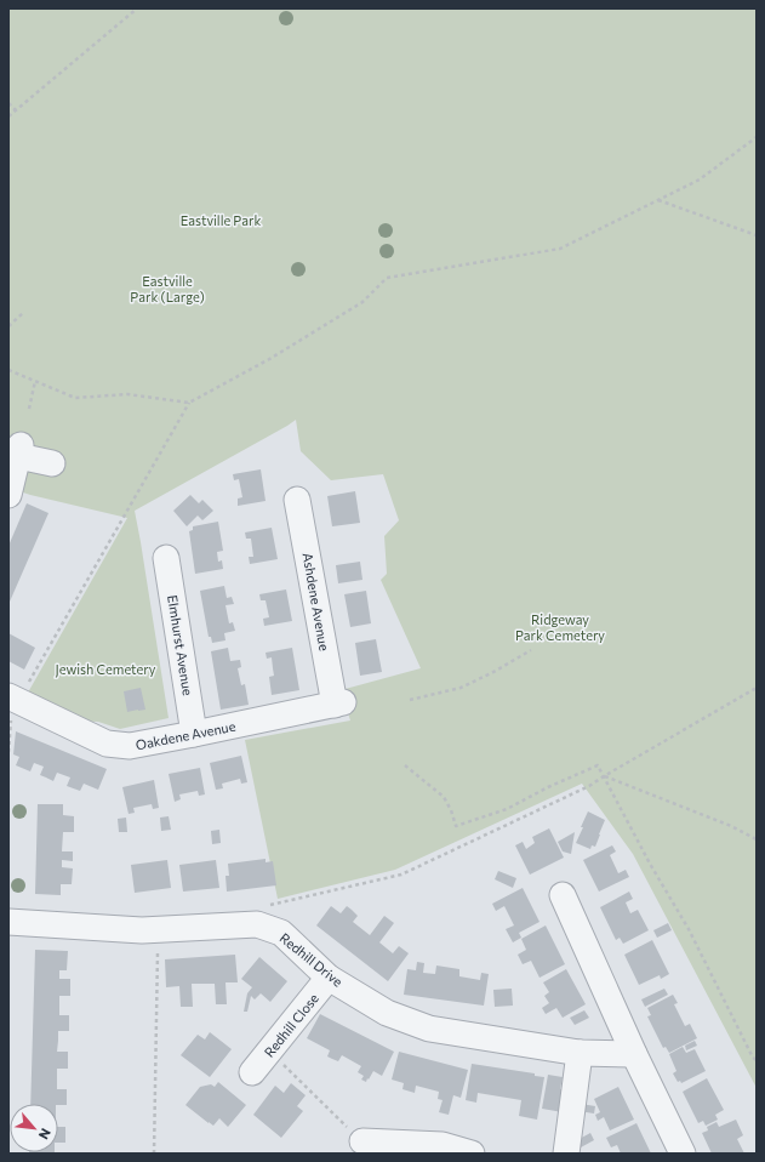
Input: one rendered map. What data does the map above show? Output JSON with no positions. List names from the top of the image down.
{
  "streets": {
    "street": [
      "Ashdene Avenue",
      "Elmhurst Avenue",
      "Oakdene Avenue",
      "Redhill Drive",
      "Redhill Close"
    ]
  },
  "crossings": [
    ["Ashdene Avenue", "Oakdene Avenue"],
    ["Elmhurst Avenue", "Oakdene Avenue"],
    ["Redhill Drive", "Redhill Close"]
  ],
  "parks": [
    "Eastville Park",
    "Eastville Park (Large)",
    "Ridgeway Park Cemetery",
    "Jewish Cemetery"
  ],
  "north": "bottom right"
}
